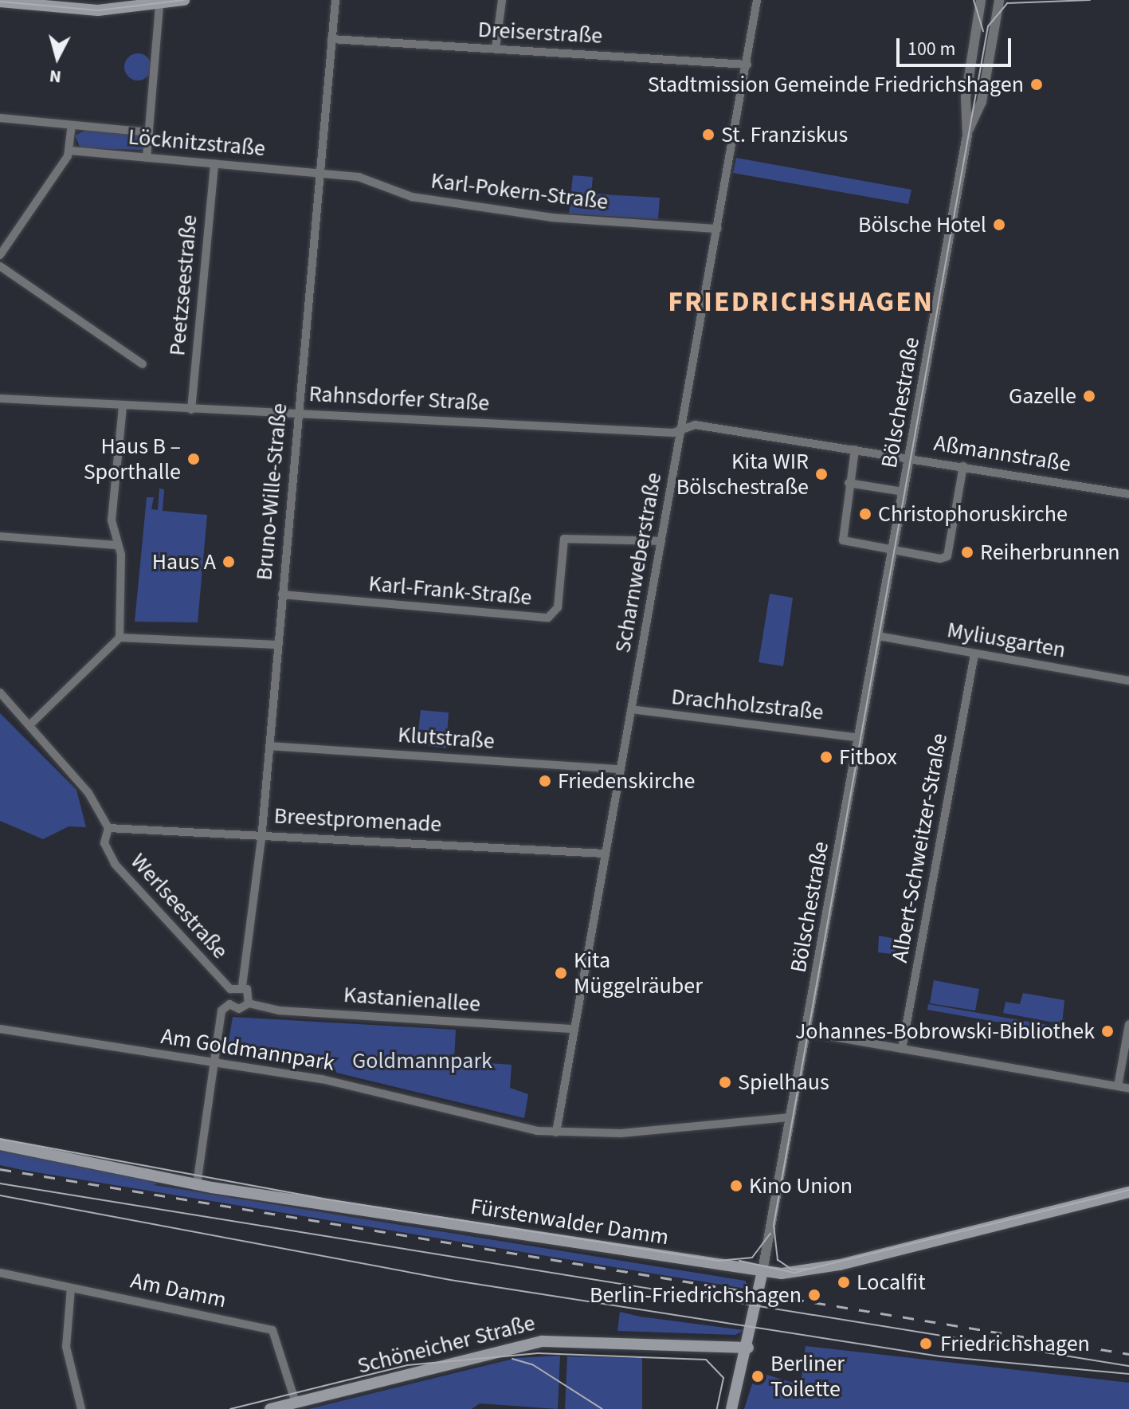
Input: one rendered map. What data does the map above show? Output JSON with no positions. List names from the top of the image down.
{
  "streets": {
    "main road": ["Fürstenwalder Damm", "Schöneicher Straße"],
    "street": [
      "Dreiserstraße",
      "Löcknitzstraße",
      "Karl-Pokern-Straße",
      "Peetzseestraße",
      "Rahnsdorfer Straße",
      "Bölschestraße",
      "Aßmannstraße",
      "Bruno-Wille-Straße",
      "Scharnweberstraße",
      "Karl-Frank-Straße",
      "Myliusgarten",
      "Drachholzstraße",
      "Klutstraße",
      "Breestpromenade",
      "Albert-Schweitzer-Straße",
      "Werlseestraße",
      "Kastanienallee",
      "Am Goldmannpark",
      "Am Damm"
    ]
  },
  "crossings": [
    ["Dreiserstraße", "Bruno-Wille-Straße"],
    ["Dreiserstraße", "Scharnweberstraße"],
    ["Löcknitzstraße", "Karl-Pokern-Straße"],
    ["Löcknitzstraße", "Peetzseestraße"],
    ["Löcknitzstraße", "Bruno-Wille-Straße"],
    ["Karl-Pokern-Straße", "Bruno-Wille-Straße"],
    ["Karl-Pokern-Straße", "Scharnweberstraße"],
    ["Peetzseestraße", "Rahnsdorfer Straße"],
    ["Rahnsdorfer Straße", "Aßmannstraße"],
    ["Rahnsdorfer Straße", "Bruno-Wille-Straße"],
    ["Rahnsdorfer Straße", "Scharnweberstraße"],
    ["Bölschestraße", "Aßmannstraße"],
    ["Bölschestraße", "Myliusgarten"],
    ["Bölschestraße", "Drachholzstraße"],
    ["Bölschestraße", "Am Goldmannpark"],
    ["Bölschestraße", "Fürstenwalder Damm"],
    ["Aßmannstraße", "Scharnweberstraße"],
    ["Bruno-Wille-Straße", "Karl-Frank-Straße"],
    ["Bruno-Wille-Straße", "Klutstraße"],
    ["Bruno-Wille-Straße", "Breestpromenade"],
    ["Bruno-Wille-Straße", "Werlseestraße"],
    ["Bruno-Wille-Straße", "Kastanienallee"],
    ["Scharnweberstraße", "Karl-Frank-Straße"],
    ["Scharnweberstraße", "Drachholzstraße"],
    ["Scharnweberstraße", "Klutstraße"],
    ["Scharnweberstraße", "Breestpromenade"],
    ["Scharnweberstraße", "Kastanienallee"],
    ["Scharnweberstraße", "Am Goldmannpark"],
    ["Myliusgarten", "Albert-Schweitzer-Straße"],
    ["Breestpromenade", "Werlseestraße"],
    ["Werlseestraße", "Kastanienallee"],
    ["Am Damm", "Schöneicher Straße"]
  ],
  "districts": ["FRIEDRICHSHAGEN"],
  "parks": ["Goldmannpark"],
  "places": [
    "Stadtmission Gemeinde Friedrichshagen",
    "St. Franziskus",
    "Bölsche Hotel",
    "Gazelle",
    "Haus B – Sporthalle",
    "Kita WIR Bölschestraße",
    "Christophoruskirche",
    "Reiherbrunnen",
    "Haus A",
    "Fitbox",
    "Friedenskirche",
    "Kita Müggelräuber",
    "Johannes-Bobrowski-Bibliothek",
    "Spielhaus",
    "Kino Union",
    "Localfit",
    "Berlin-Friedrichshagen",
    "Friedrichshagen",
    "Berliner Toilette"
  ],
  "scale_bar": "100 m",
  "north": "bottom"
}
